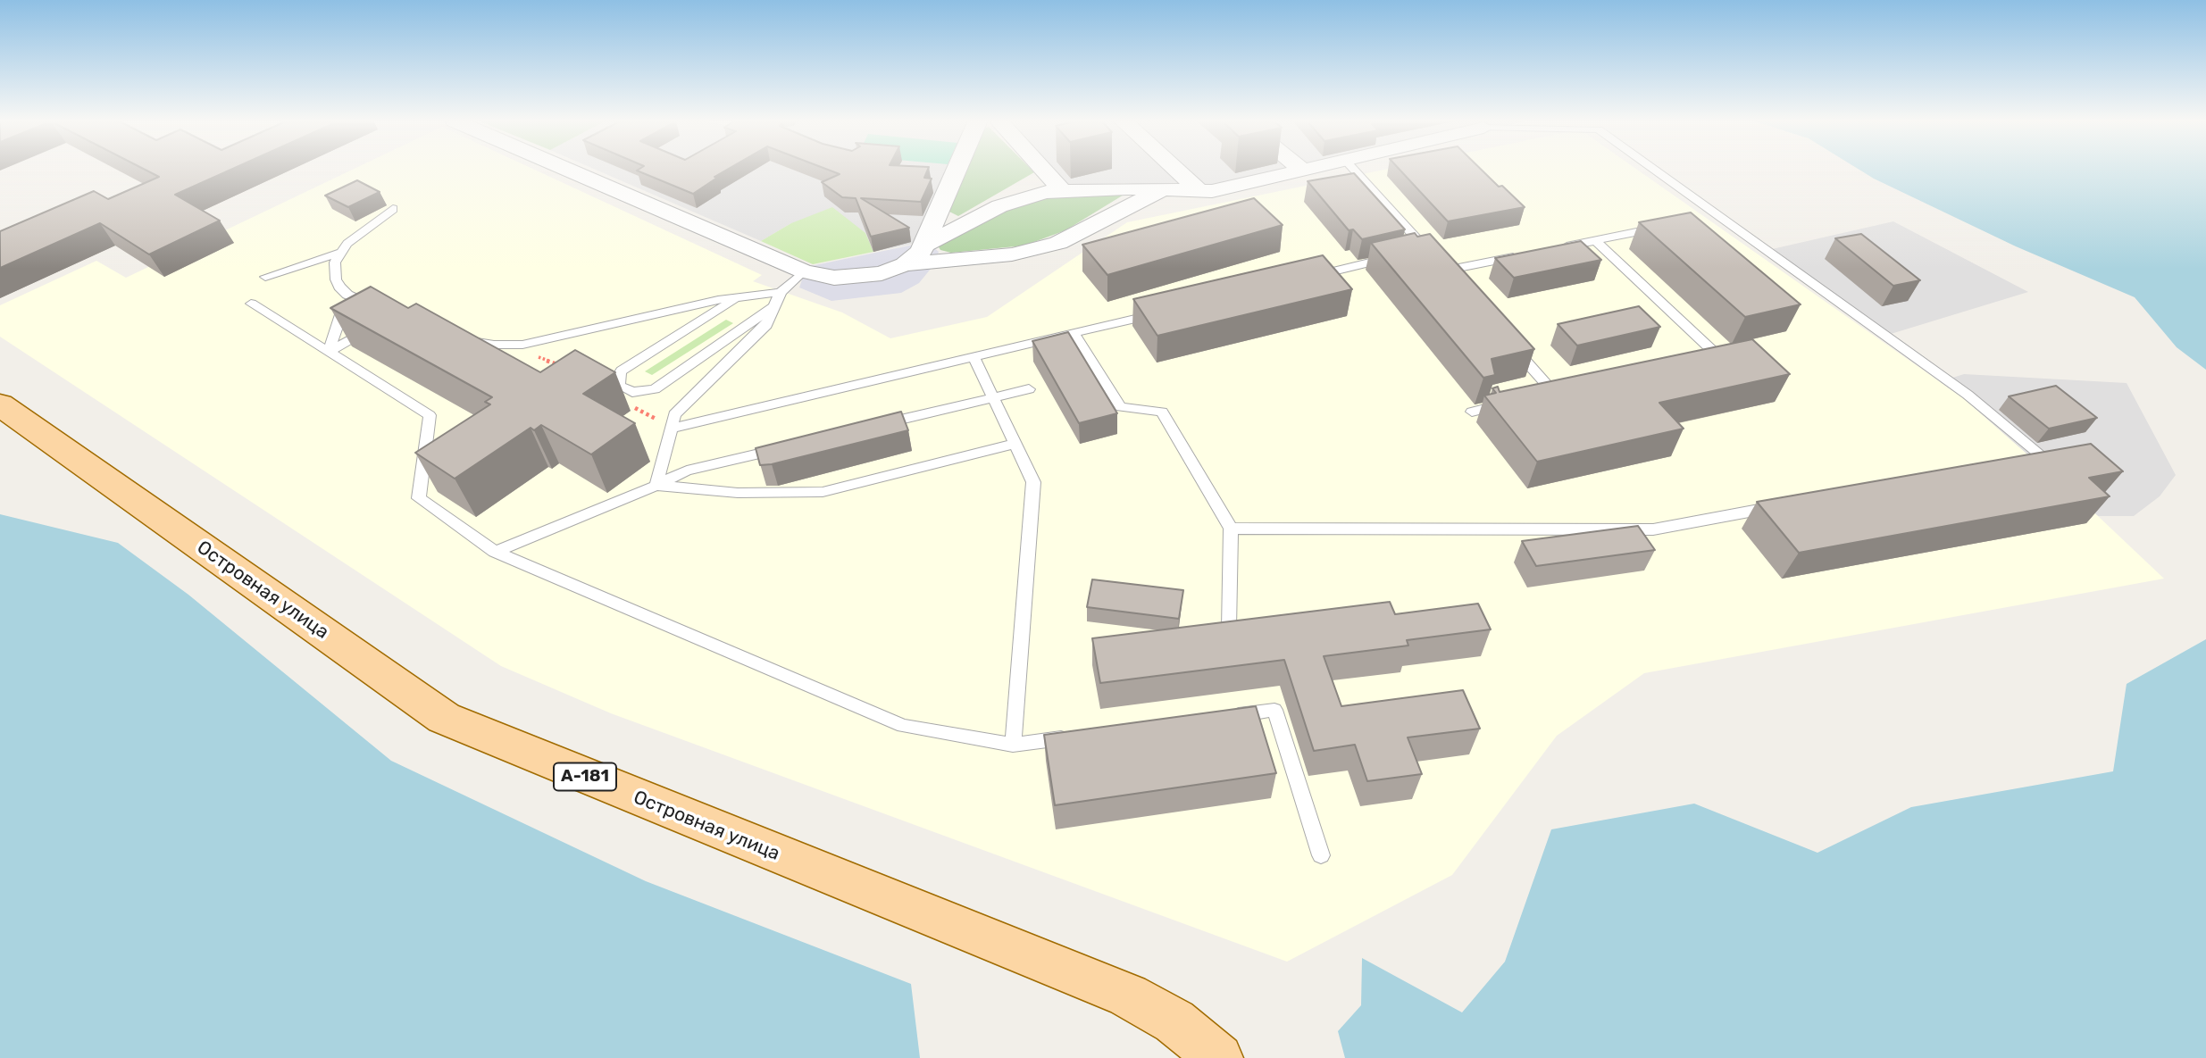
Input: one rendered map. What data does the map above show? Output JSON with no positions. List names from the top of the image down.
{
  "streets": {
    "main road": ["Островная улица", "А-181"]
  }
}
